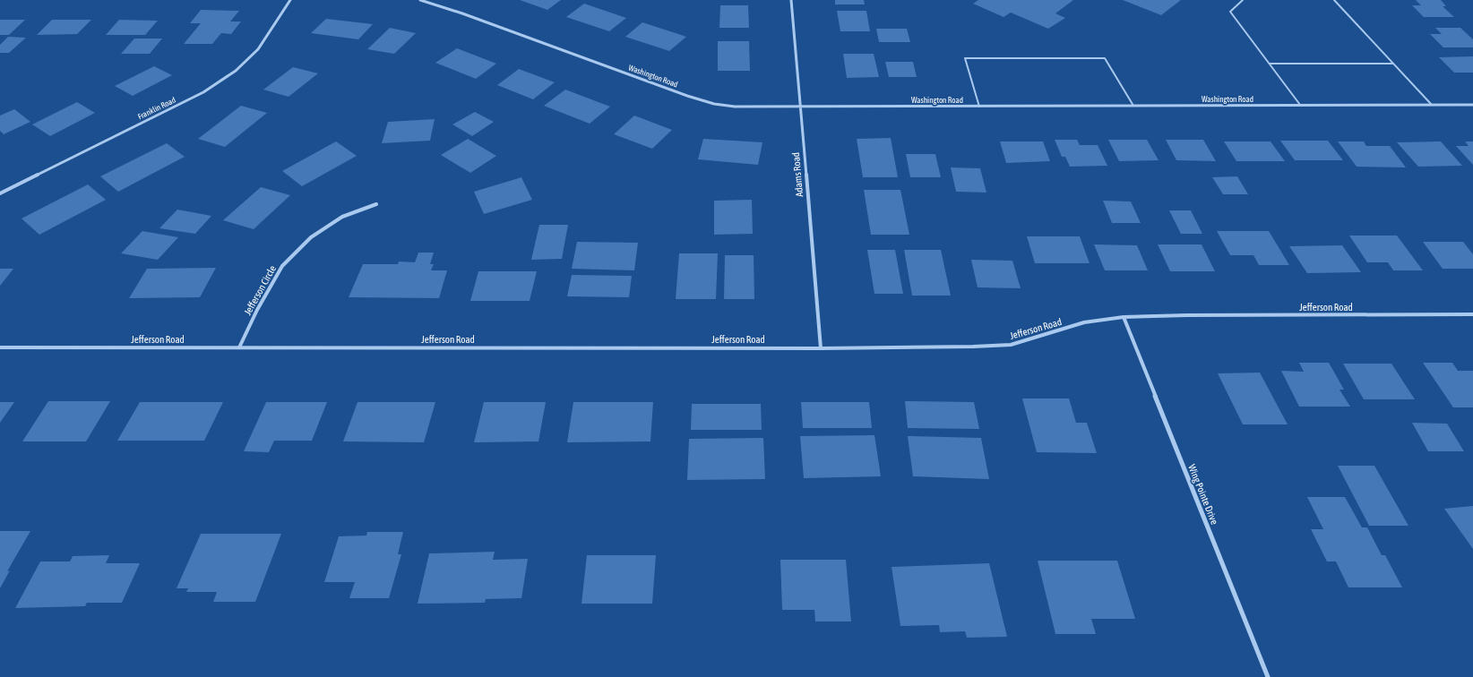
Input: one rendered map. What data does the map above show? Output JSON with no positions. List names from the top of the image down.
{
  "streets": {
    "street": [
      "Washington Road",
      "Franklin Road",
      "Adams Road",
      "Jefferson Circle",
      "Jefferson Road",
      "Wing Pointe Drive"
    ]
  },
  "crossings": [
    ["Washington Road", "Adams Road"],
    ["Adams Road", "Jefferson Road"],
    ["Jefferson Circle", "Jefferson Road"],
    ["Jefferson Road", "Wing Pointe Drive"]
  ]
}
